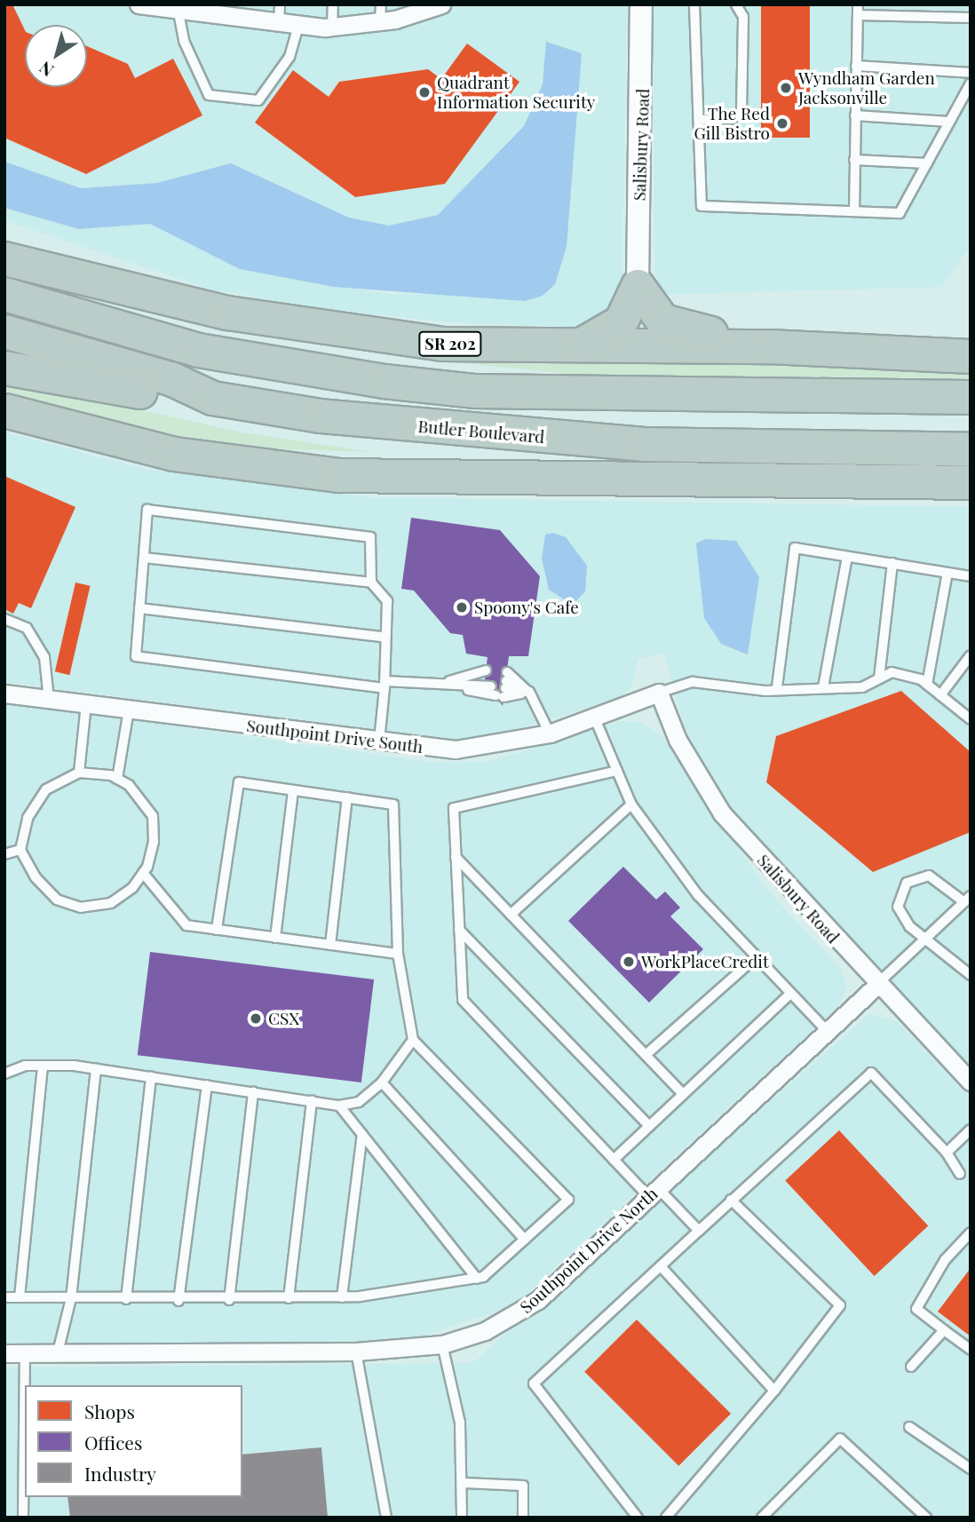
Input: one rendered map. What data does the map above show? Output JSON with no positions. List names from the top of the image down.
{
  "streets": {
    "highway": ["SR 202", "Butler Boulevard"],
    "street": ["Salisbury Road", "Southpoint Drive South", "Southpoint Drive North"]
  },
  "crossings": [
    ["Salisbury Road", "Southpoint Drive South"],
    ["Salisbury Road", "Southpoint Drive North"]
  ],
  "places": [
    "Wyndham Garden Jacksonville",
    "Quadrant Information Security",
    "The Red Gill Bistro",
    "Spoony's Cafe",
    "WorkPlaceCredit",
    "CSX"
  ],
  "legend": ["Shops", "Offices", "Industry"],
  "north": "bottom left"
}
